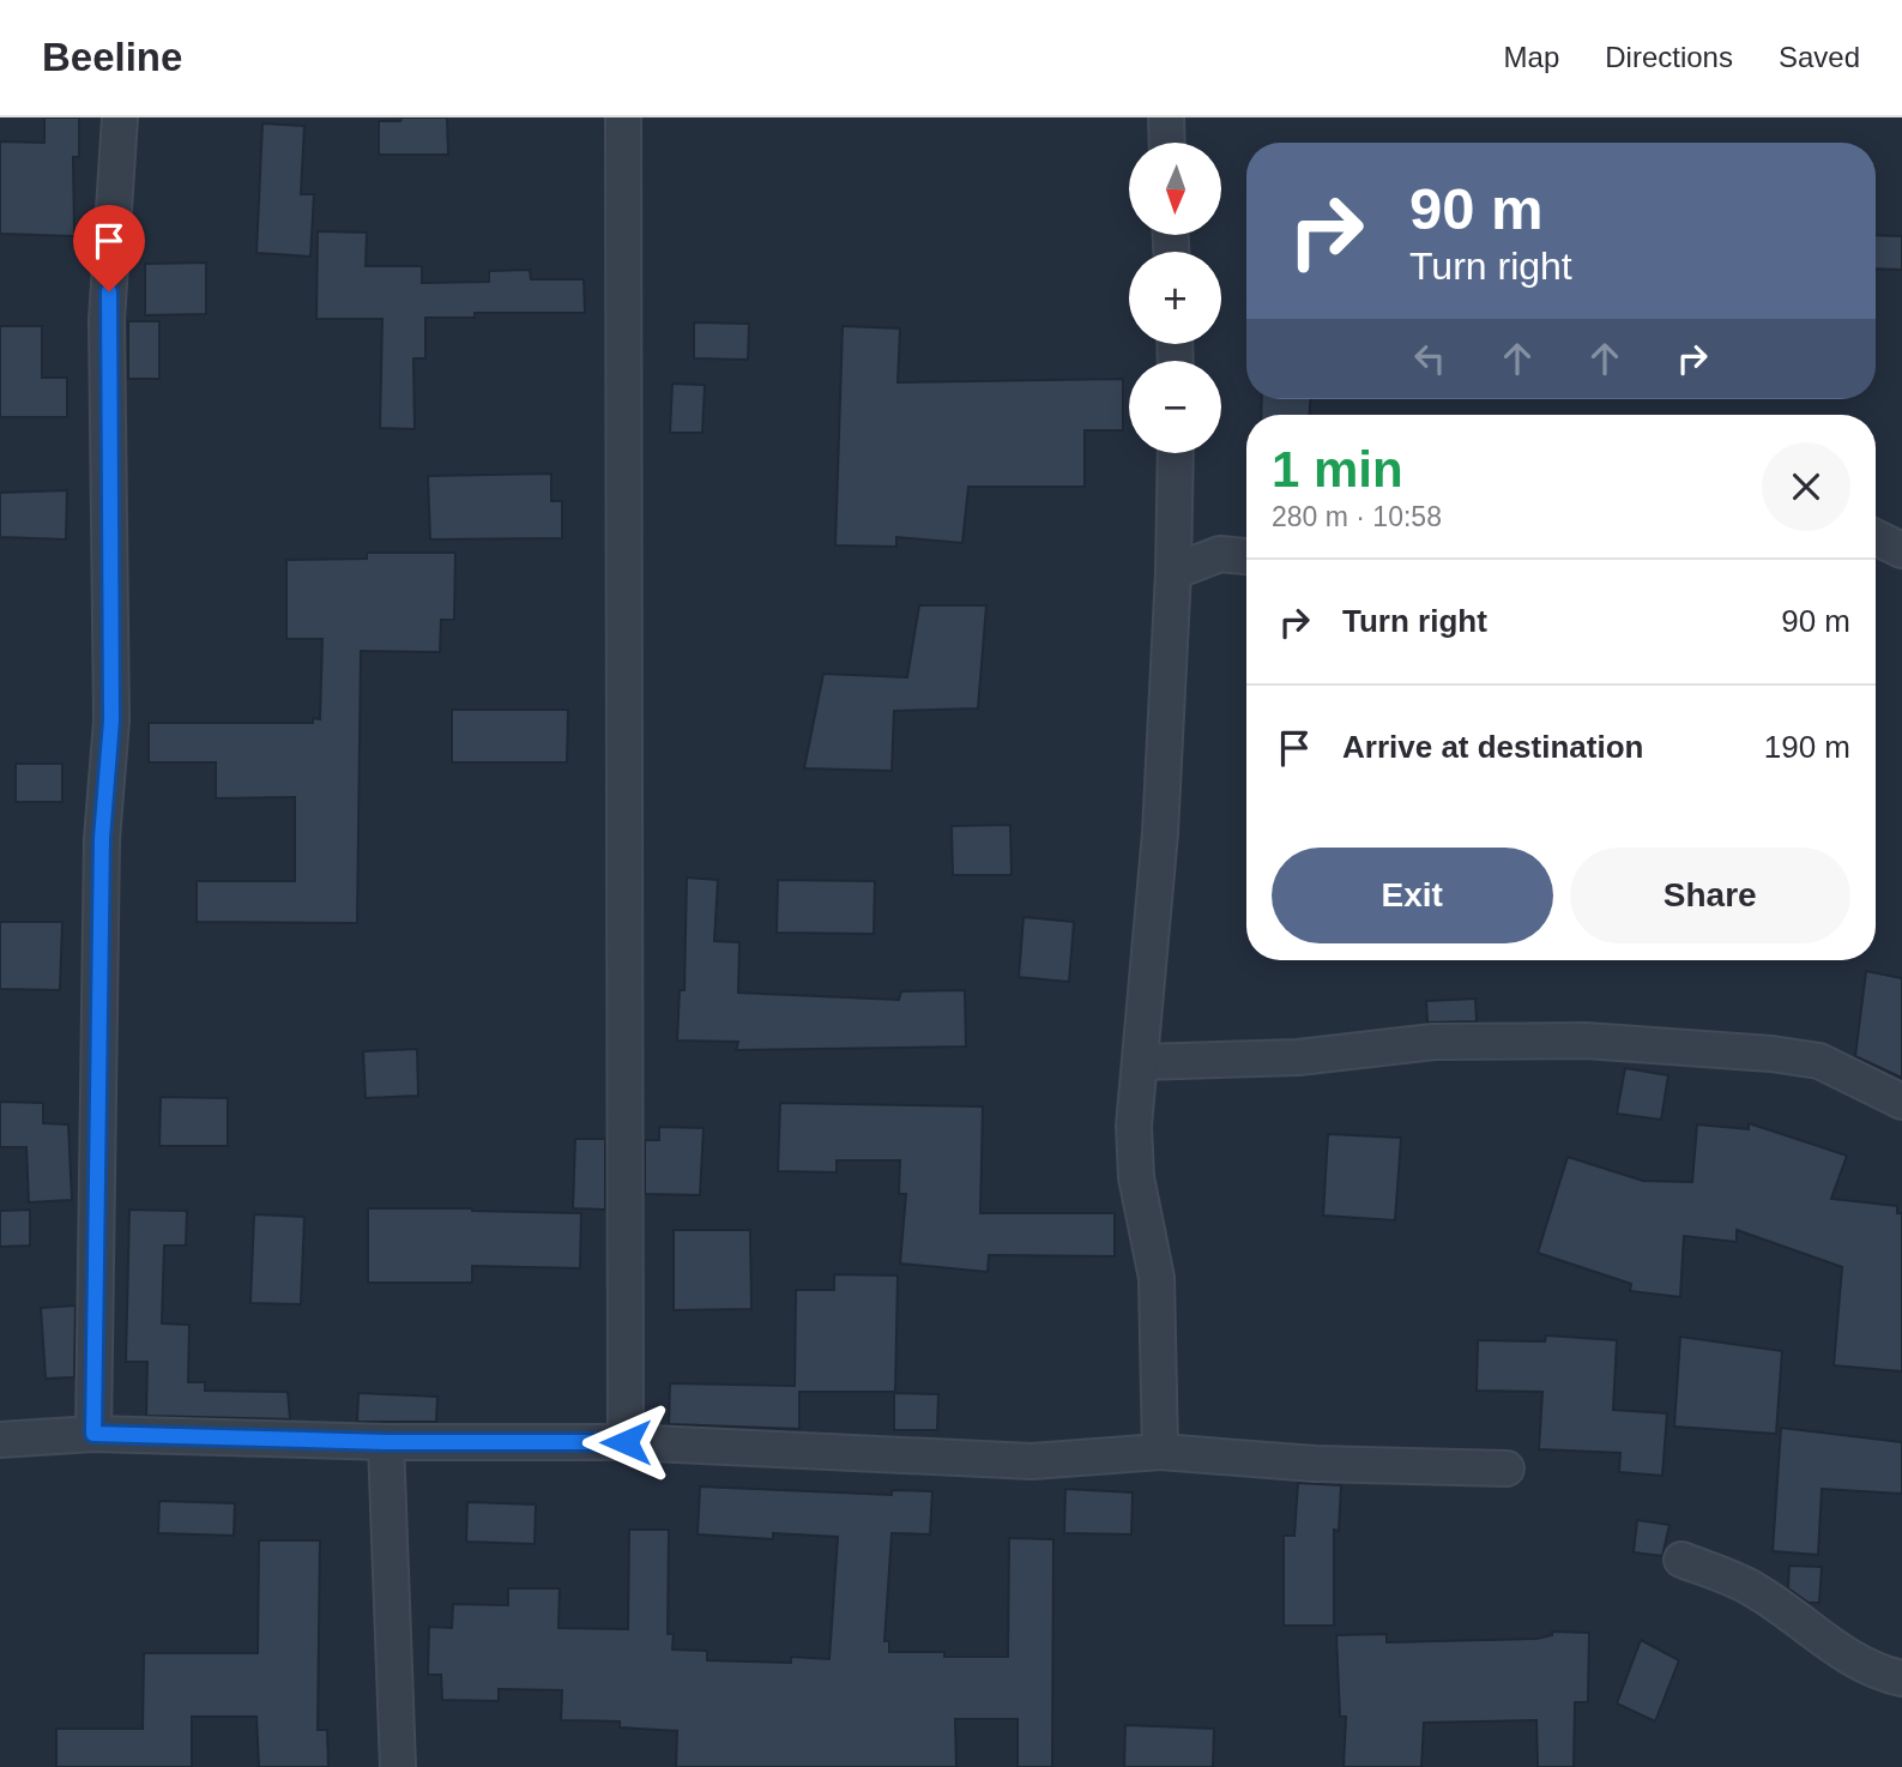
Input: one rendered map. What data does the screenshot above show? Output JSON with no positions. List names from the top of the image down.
{
  "north": "bottom",
  "page": {
    "header": "Beeline",
    "nav": ["Map", "Directions", "Saved"],
    "map_buttons": ["+", "−"],
    "turn": ["90 m", "Turn right"],
    "heading": ["1 min", "280 m · 10:58"],
    "list": [
      {
        "name": "Turn right",
        "value": "90 m"
      },
      {
        "name": "Arrive at destination",
        "value": "190 m"
      }
    ],
    "buttons": ["Exit", "Share"]
  }
}
